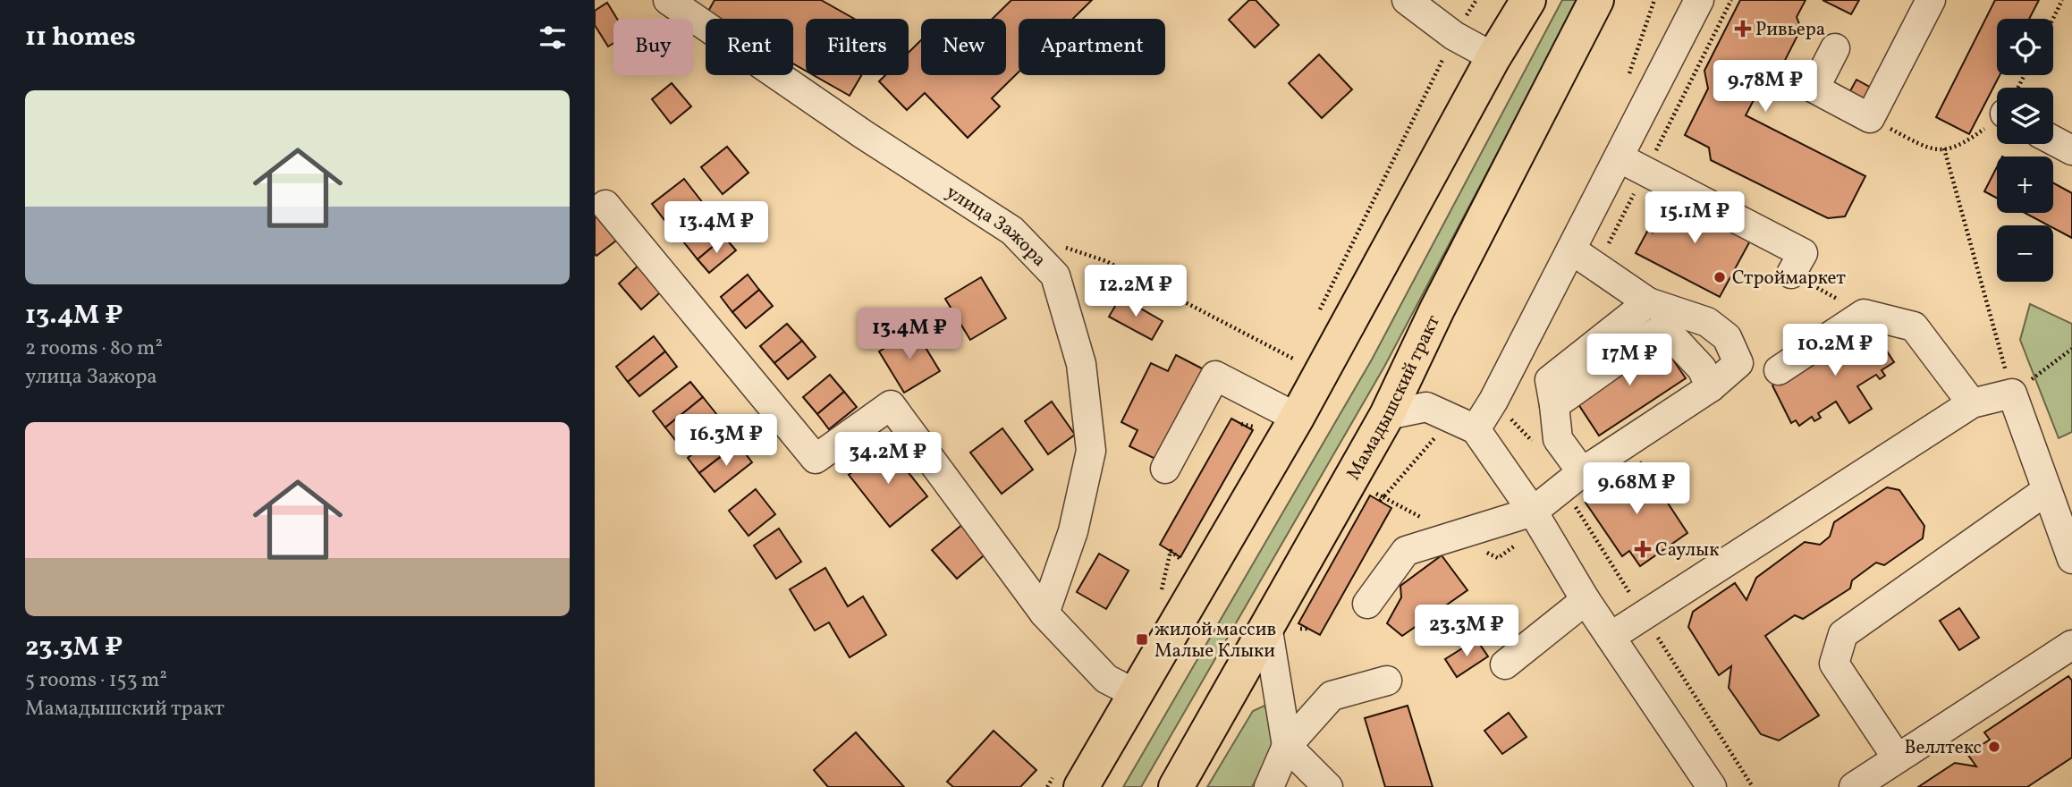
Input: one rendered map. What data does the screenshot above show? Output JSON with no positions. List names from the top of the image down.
{
  "streets": {
    "main road": ["Мамадышский тракт"],
    "street": ["улица Зажора"]
  },
  "places": {
    "health": ["Ривьера", "Саулык"],
    "other": ["Строймаркет", "Веллтекс"],
    "transit": ["жилой массив Малые Клыки"]
  },
  "page": {
    "heading": "11 homes",
    "map_buttons": ["+", "−"],
    "chip": [
      "Buy",
      "Rent",
      "Filters",
      "New",
      "Apartment"
    ],
    "price": [
      "9.78M ₽",
      "15.1M ₽",
      "13.4M ₽",
      "12.2M ₽",
      "13.4M ₽",
      "10.2M ₽",
      "17M ₽",
      "16.3M ₽",
      "34.2M ₽",
      "9.68M ₽",
      "23.3M ₽"
    ],
    "list": [
      {
        "name": "13.4M ₽",
        "note": "2 rooms · 80 m² · улица Зажора"
      },
      {
        "name": "23.3M ₽",
        "note": "5 rooms · 153 m² · Мамадышский тракт"
      }
    ]
  }
}
